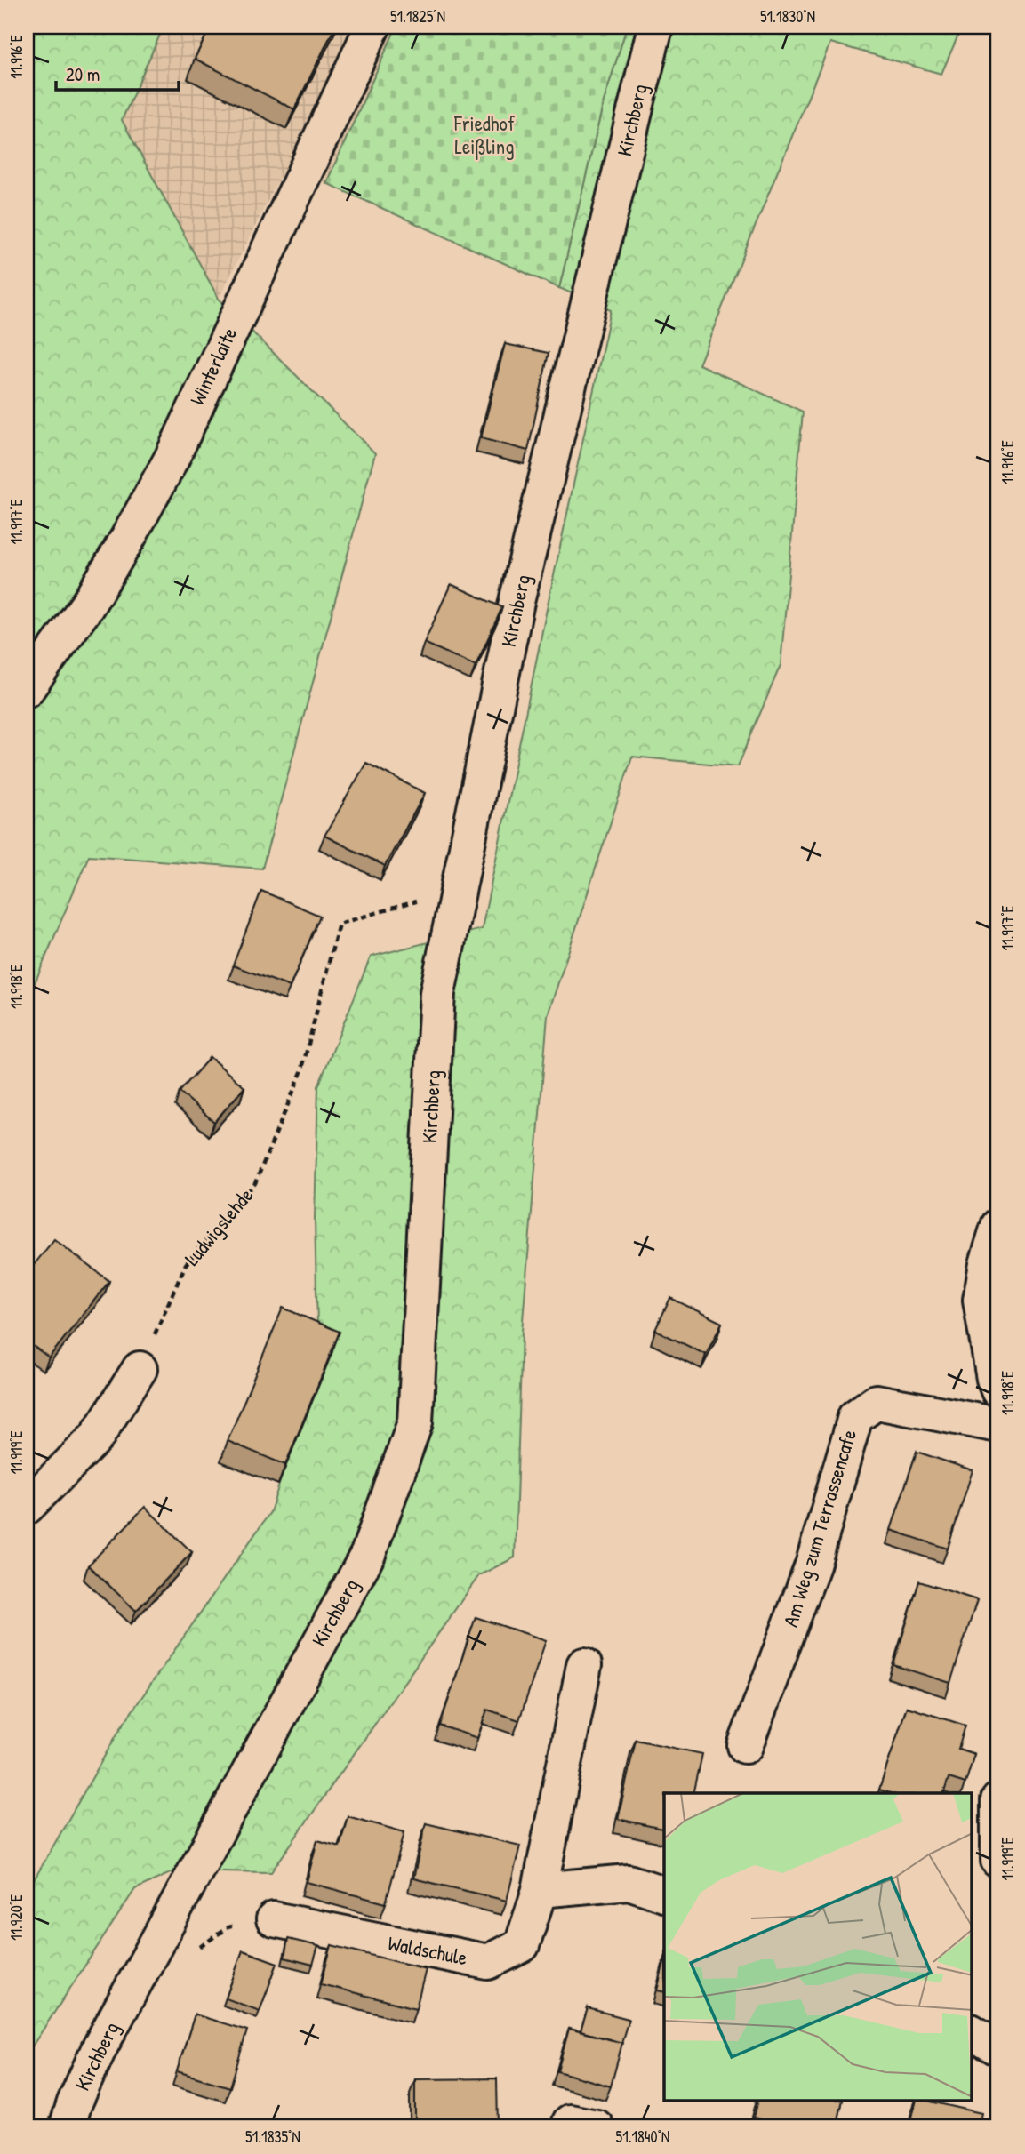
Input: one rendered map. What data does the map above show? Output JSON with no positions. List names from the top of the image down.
{
  "streets": {
    "street": [
      "Kirchberg",
      "Winterlaite",
      "Am Weg zum Terrassencafe",
      "Waldschule"
    ],
    "path": ["Ludwigslehde"]
  },
  "crossings": [
    ["Kirchberg", "Ludwigslehde"]
  ],
  "parks": ["Friedhof Leißling"],
  "scale_bar": "20 m",
  "coordinates": [
    "51.1825°N",
    "51.1830°N",
    "11.916°E",
    "11.917°E",
    "11.918°E",
    "11.919°E",
    "11.920°E",
    "51.1835°N",
    "51.1840°N"
  ]
}
